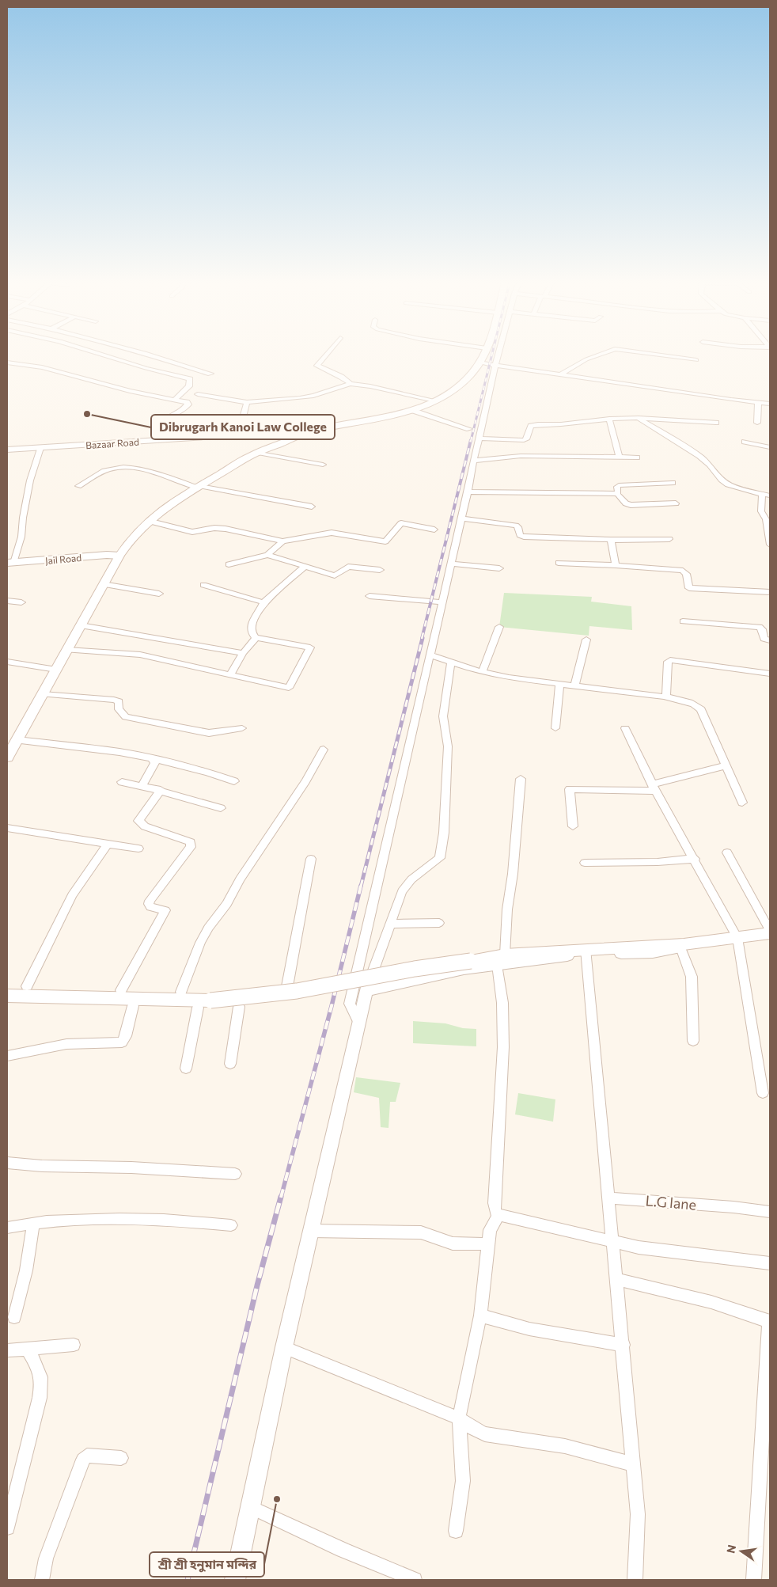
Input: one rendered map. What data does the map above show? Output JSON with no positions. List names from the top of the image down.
{
  "streets": {
    "street": ["Bazaar Road", "Jail Road", "L.G lane"]
  },
  "places": ["Dibrugarh Kanoi Law College", "শ্রী শ্রী হনুমান মন্দির"],
  "north": "left"
}
